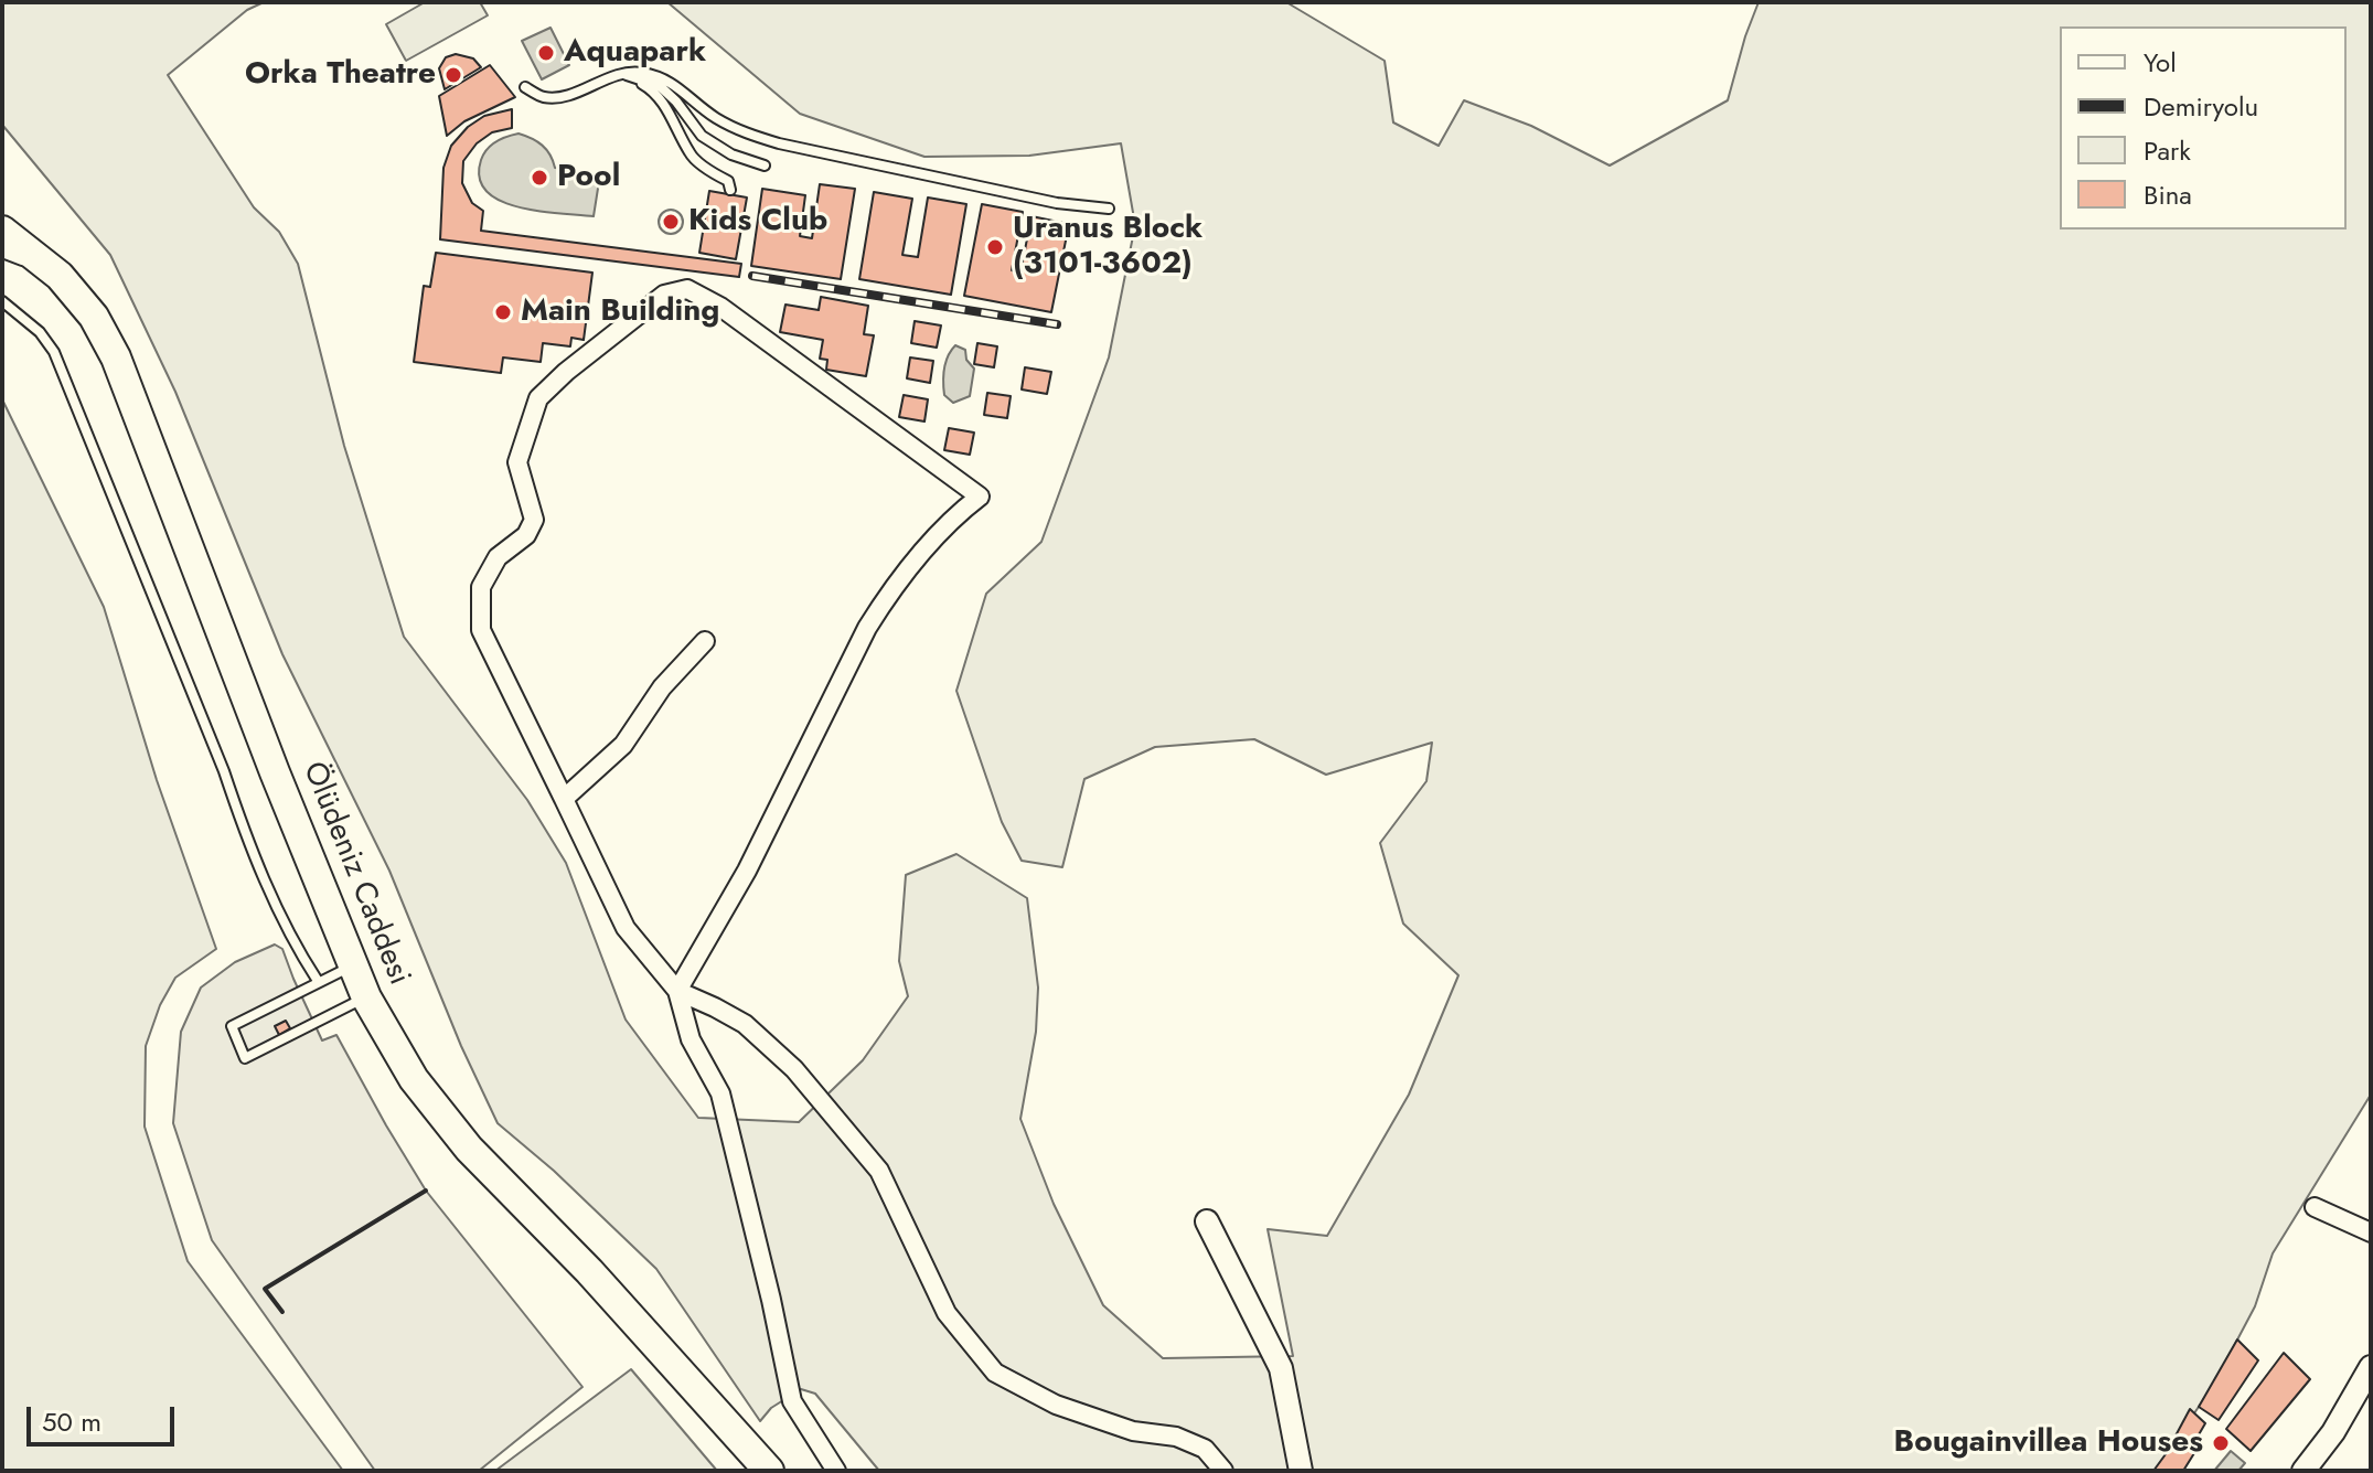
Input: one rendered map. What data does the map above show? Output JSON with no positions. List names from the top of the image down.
{
  "streets": {
    "main road": ["Ölüdeniz Caddesi"]
  },
  "places": [
    "Aquapark",
    "Orka Theatre",
    "Pool",
    "Kids Club",
    "Uranus Block (3101-3602)",
    "Main Building",
    "Bougainvillea Houses"
  ],
  "legend": [
    "Yol",
    "Demiryolu",
    "Park",
    "Bina"
  ],
  "scale_bar": "50 m"
}
